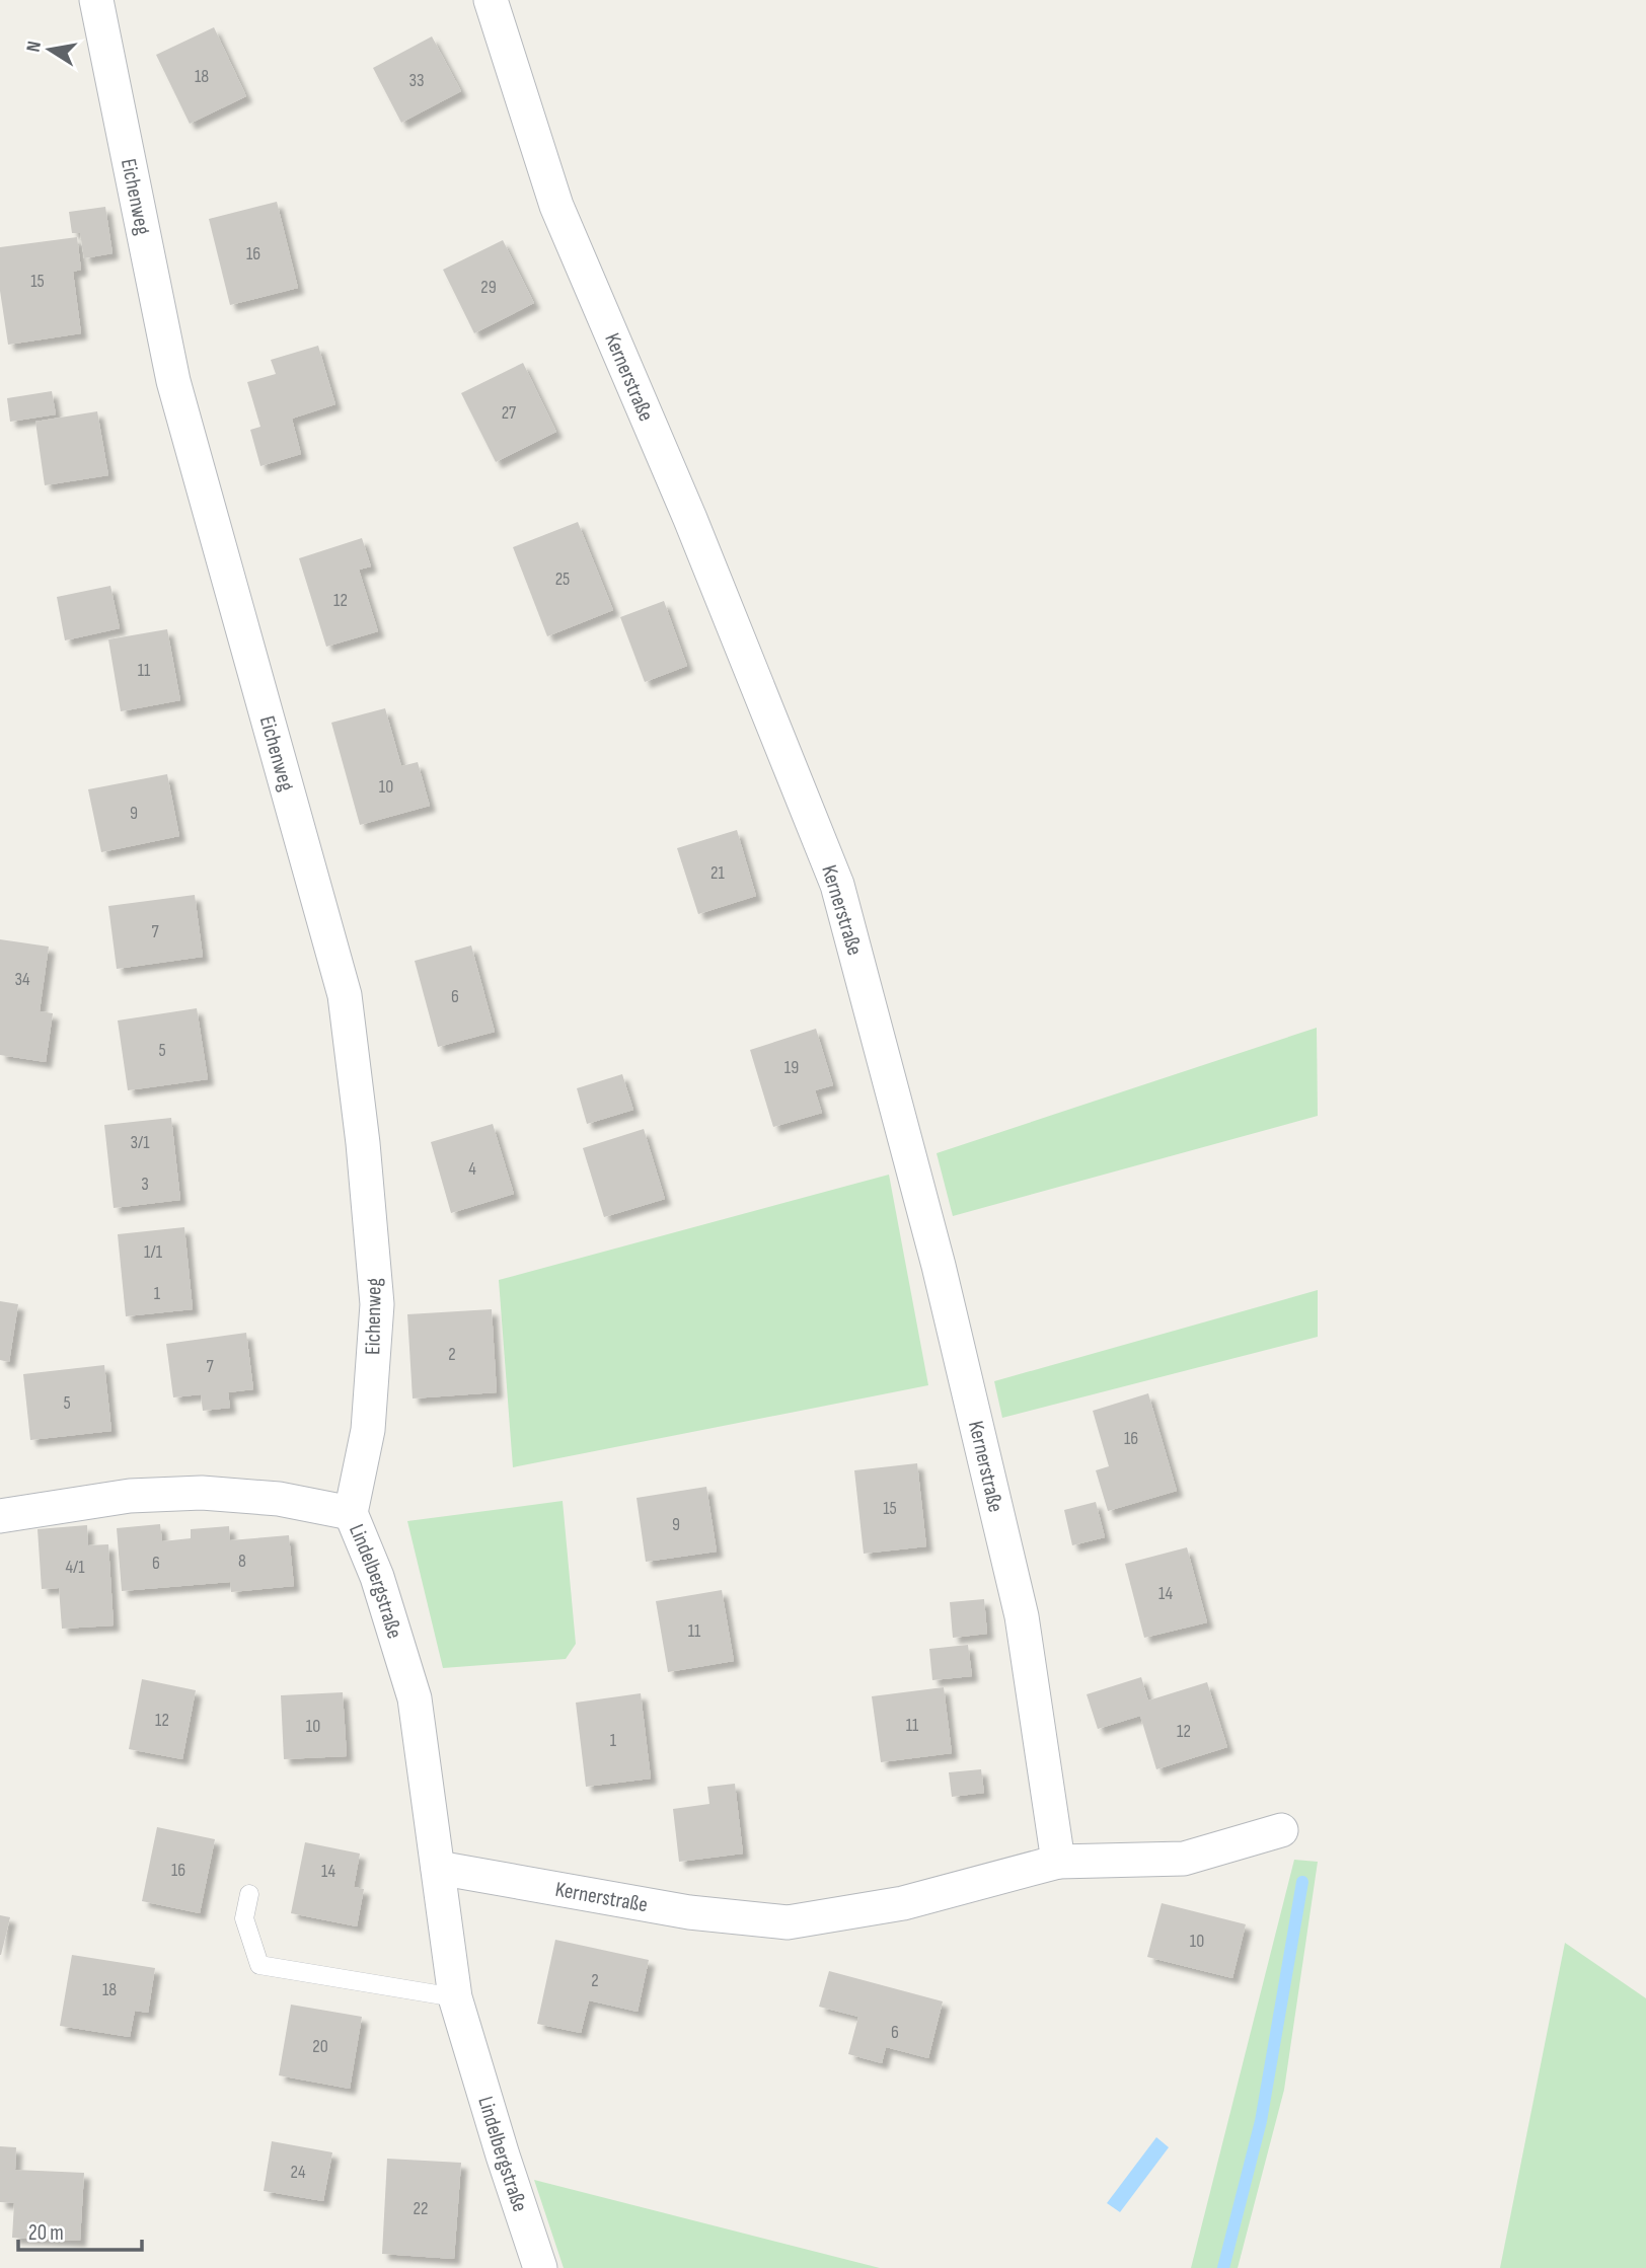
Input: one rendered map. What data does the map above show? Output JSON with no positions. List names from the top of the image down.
{
  "streets": {
    "street": ["Eichenweg", "Kernerstraße", "Lindelbergstraße"]
  },
  "crossings": [
    ["Eichenweg", "Lindelbergstraße"],
    ["Kernerstraße", "Lindelbergstraße"]
  ],
  "house_numbers": [
    "18",
    "33",
    "16",
    "15",
    "29",
    "27",
    "25",
    "12",
    "11",
    "10",
    "9",
    "21",
    "7",
    "34",
    "6",
    "5",
    "19",
    "3/1",
    "4",
    "3",
    "1/1",
    "1",
    "2",
    "7",
    "5",
    "16",
    "15",
    "9",
    "8",
    "6",
    "4/1",
    "14",
    "11",
    "12",
    "11",
    "10",
    "12",
    "1",
    "16",
    "14",
    "10",
    "2",
    "18",
    "6",
    "20",
    "24",
    "22"
  ],
  "scale_bar": "20 m",
  "north": "left"
}
